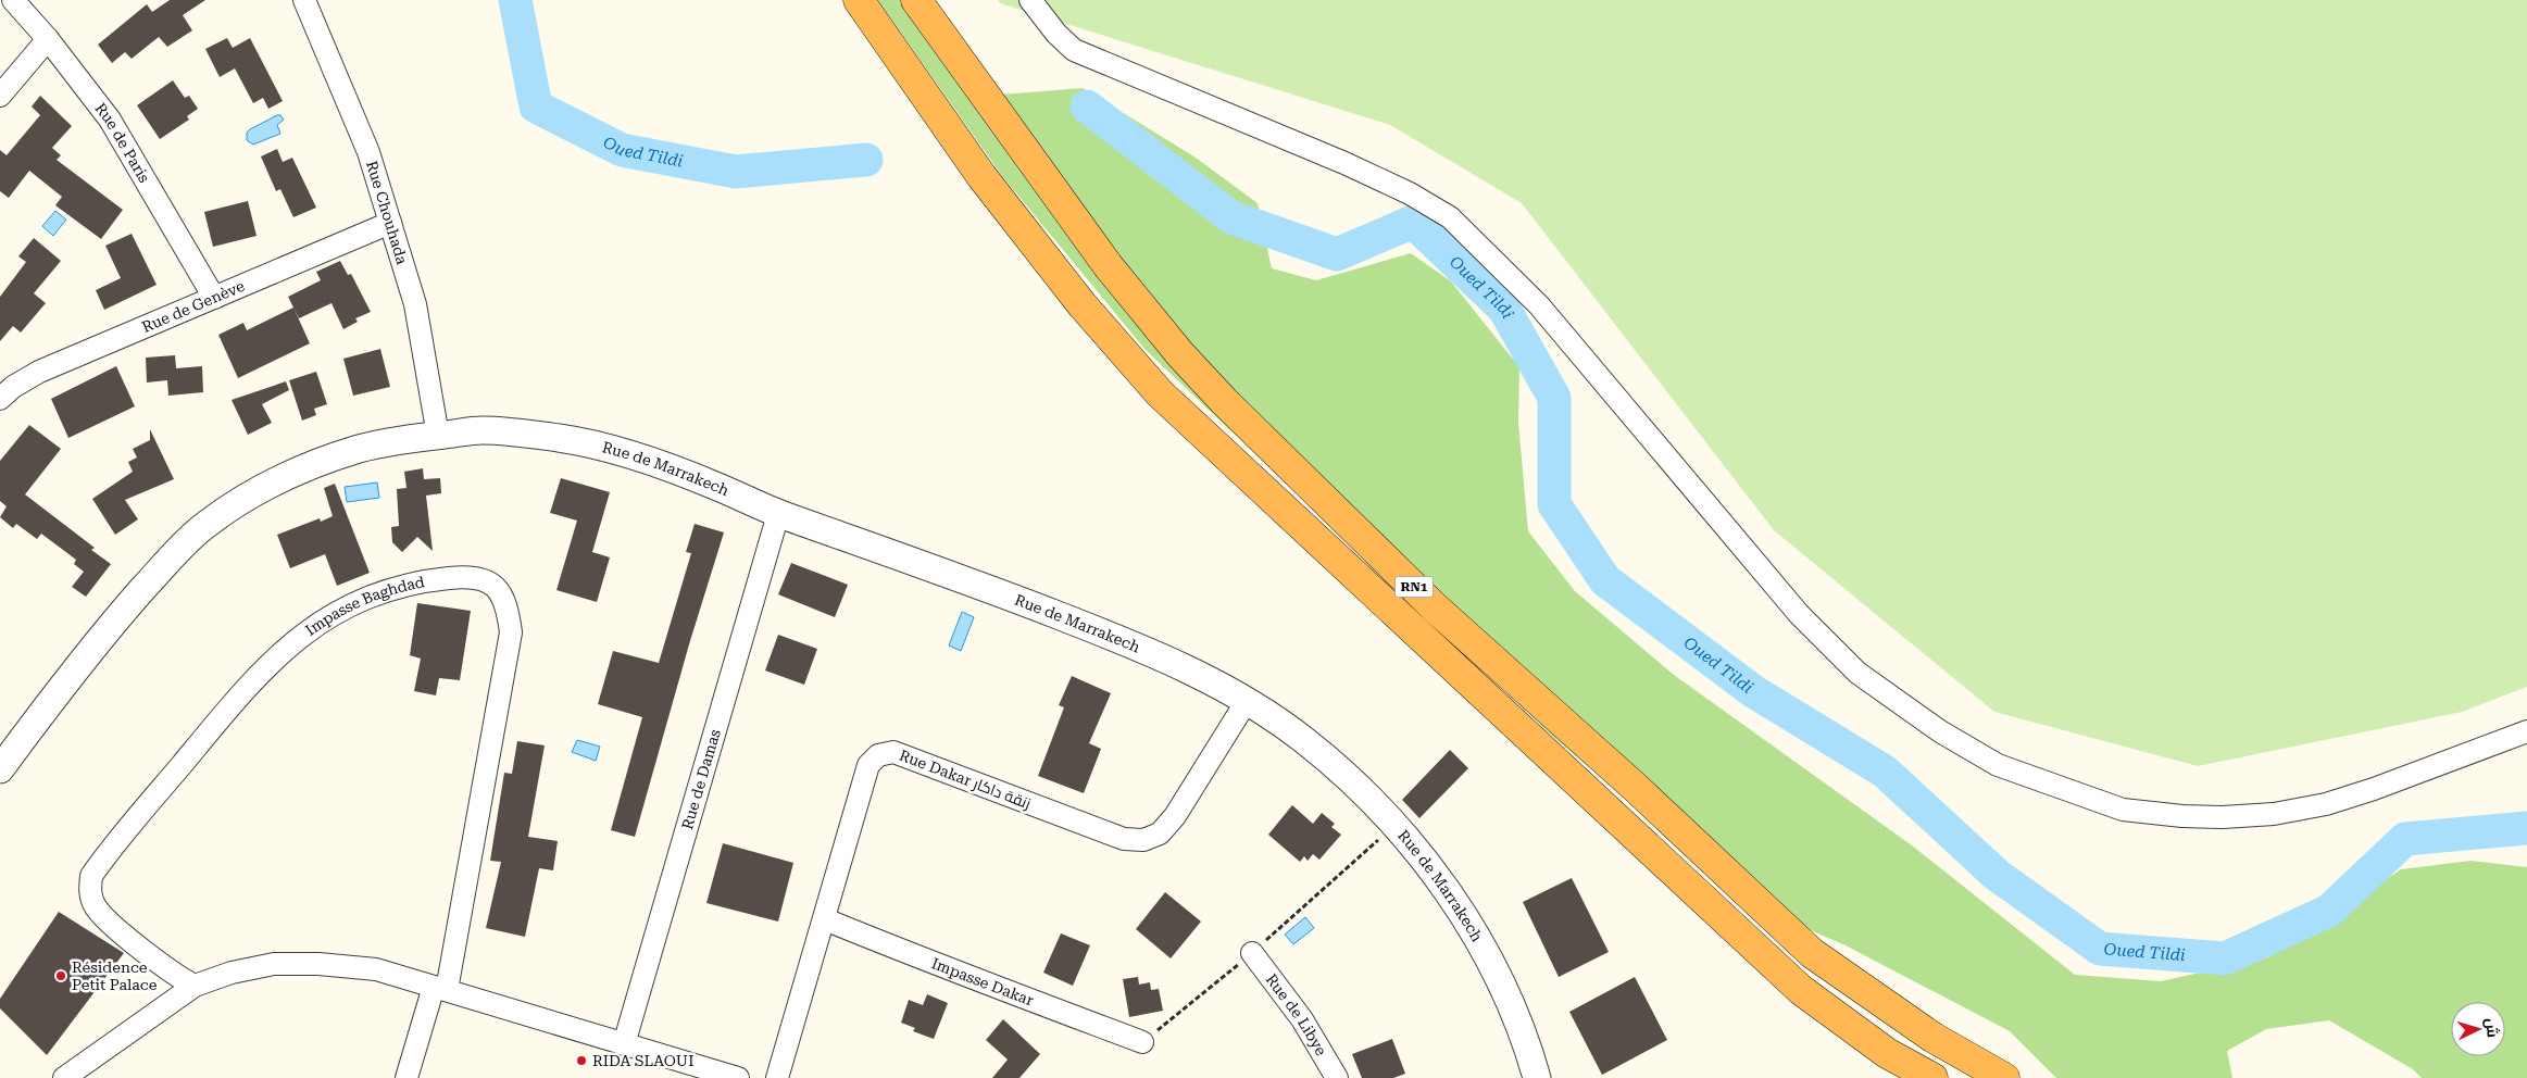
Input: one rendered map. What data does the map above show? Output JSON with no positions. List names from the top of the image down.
{
  "streets": {
    "highway": ["RN1"],
    "street": [
      "Rue de Paris",
      "Rue Chouhada",
      "Rue de Genève",
      "Rue de Marrakech",
      "Impasse Baghdad",
      "Rue de Damas",
      "Rue Dakar زنقة داكار",
      "Impasse Dakar",
      "Rue de Libye"
    ]
  },
  "crossings": [
    ["Rue de Paris", "Rue de Genève"],
    ["Rue Chouhada", "Rue de Genève"],
    ["Rue Chouhada", "Rue de Marrakech"],
    ["Rue de Marrakech", "Rue de Damas"],
    ["Rue de Marrakech", "Rue Dakar زنقة داكار"],
    ["Rue Dakar زنقة داكار", "Impasse Dakar"]
  ],
  "water": ["Oued Tildi"],
  "places": ["Résidence Petit Palace", "RIDA SLAOUI"],
  "north": "right"
}
